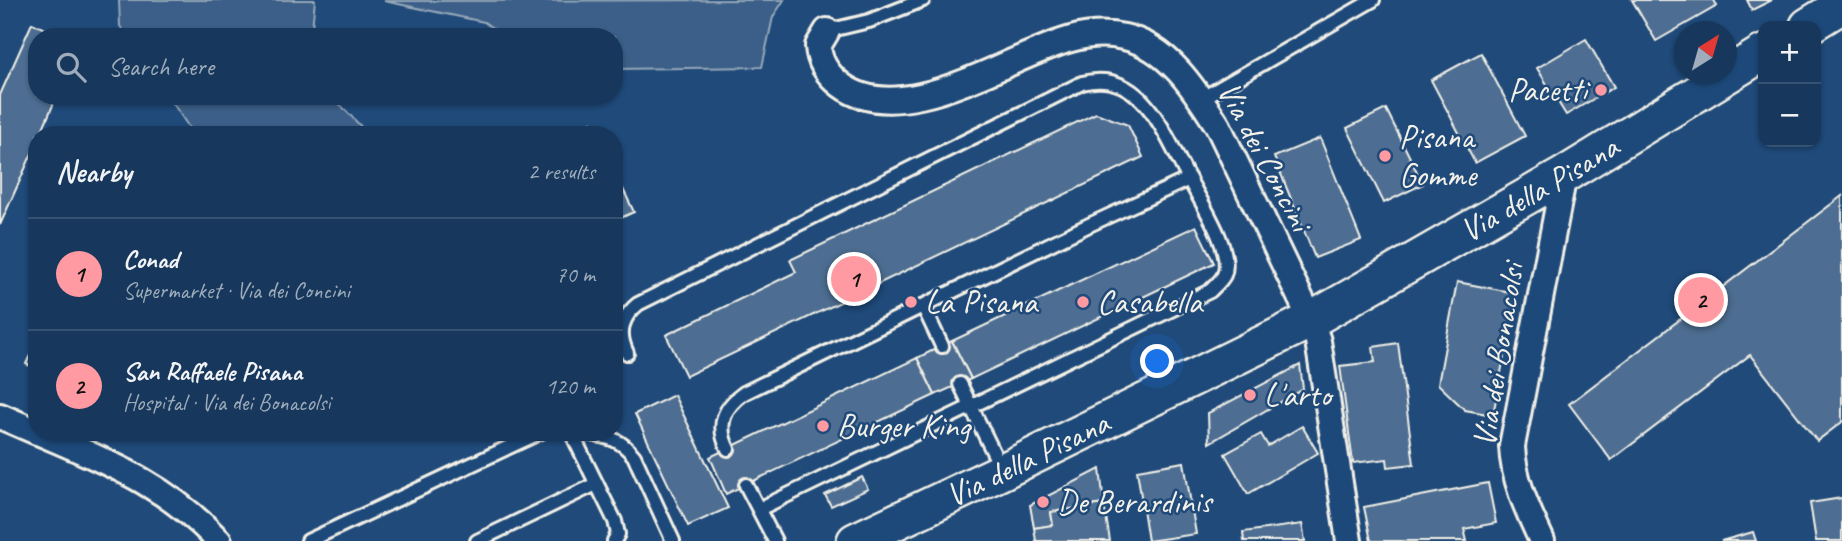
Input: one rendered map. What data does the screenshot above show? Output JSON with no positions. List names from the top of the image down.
{
  "streets": {
    "main road": ["Via della Pisana"],
    "street": ["Via dei Concini", "Via dei Bonacolsi"]
  },
  "crossings": [
    ["Via dei Concini", "Via della Pisana"],
    ["Via della Pisana", "Via dei Bonacolsi"]
  ],
  "places": [
    "Pacetti",
    "Pisana Gomme",
    "La Pisana",
    "Casabella",
    "L'arto",
    "Burger King",
    "De Berardinis"
  ],
  "north": "top right",
  "page": {
    "map_buttons": ["+", "−"],
    "search": "Search here",
    "heading": ["Nearby", "2 results"],
    "list": [
      {
        "mark": "1",
        "name": "Conad",
        "note": "Supermarket · Via dei Concini",
        "value": "70 m"
      },
      {
        "mark": "2",
        "name": "San Raffaele Pisana",
        "note": "Hospital · Via dei Bonacolsi",
        "value": "120 m"
      }
    ],
    "pins": ["1", "2"]
  }
}
